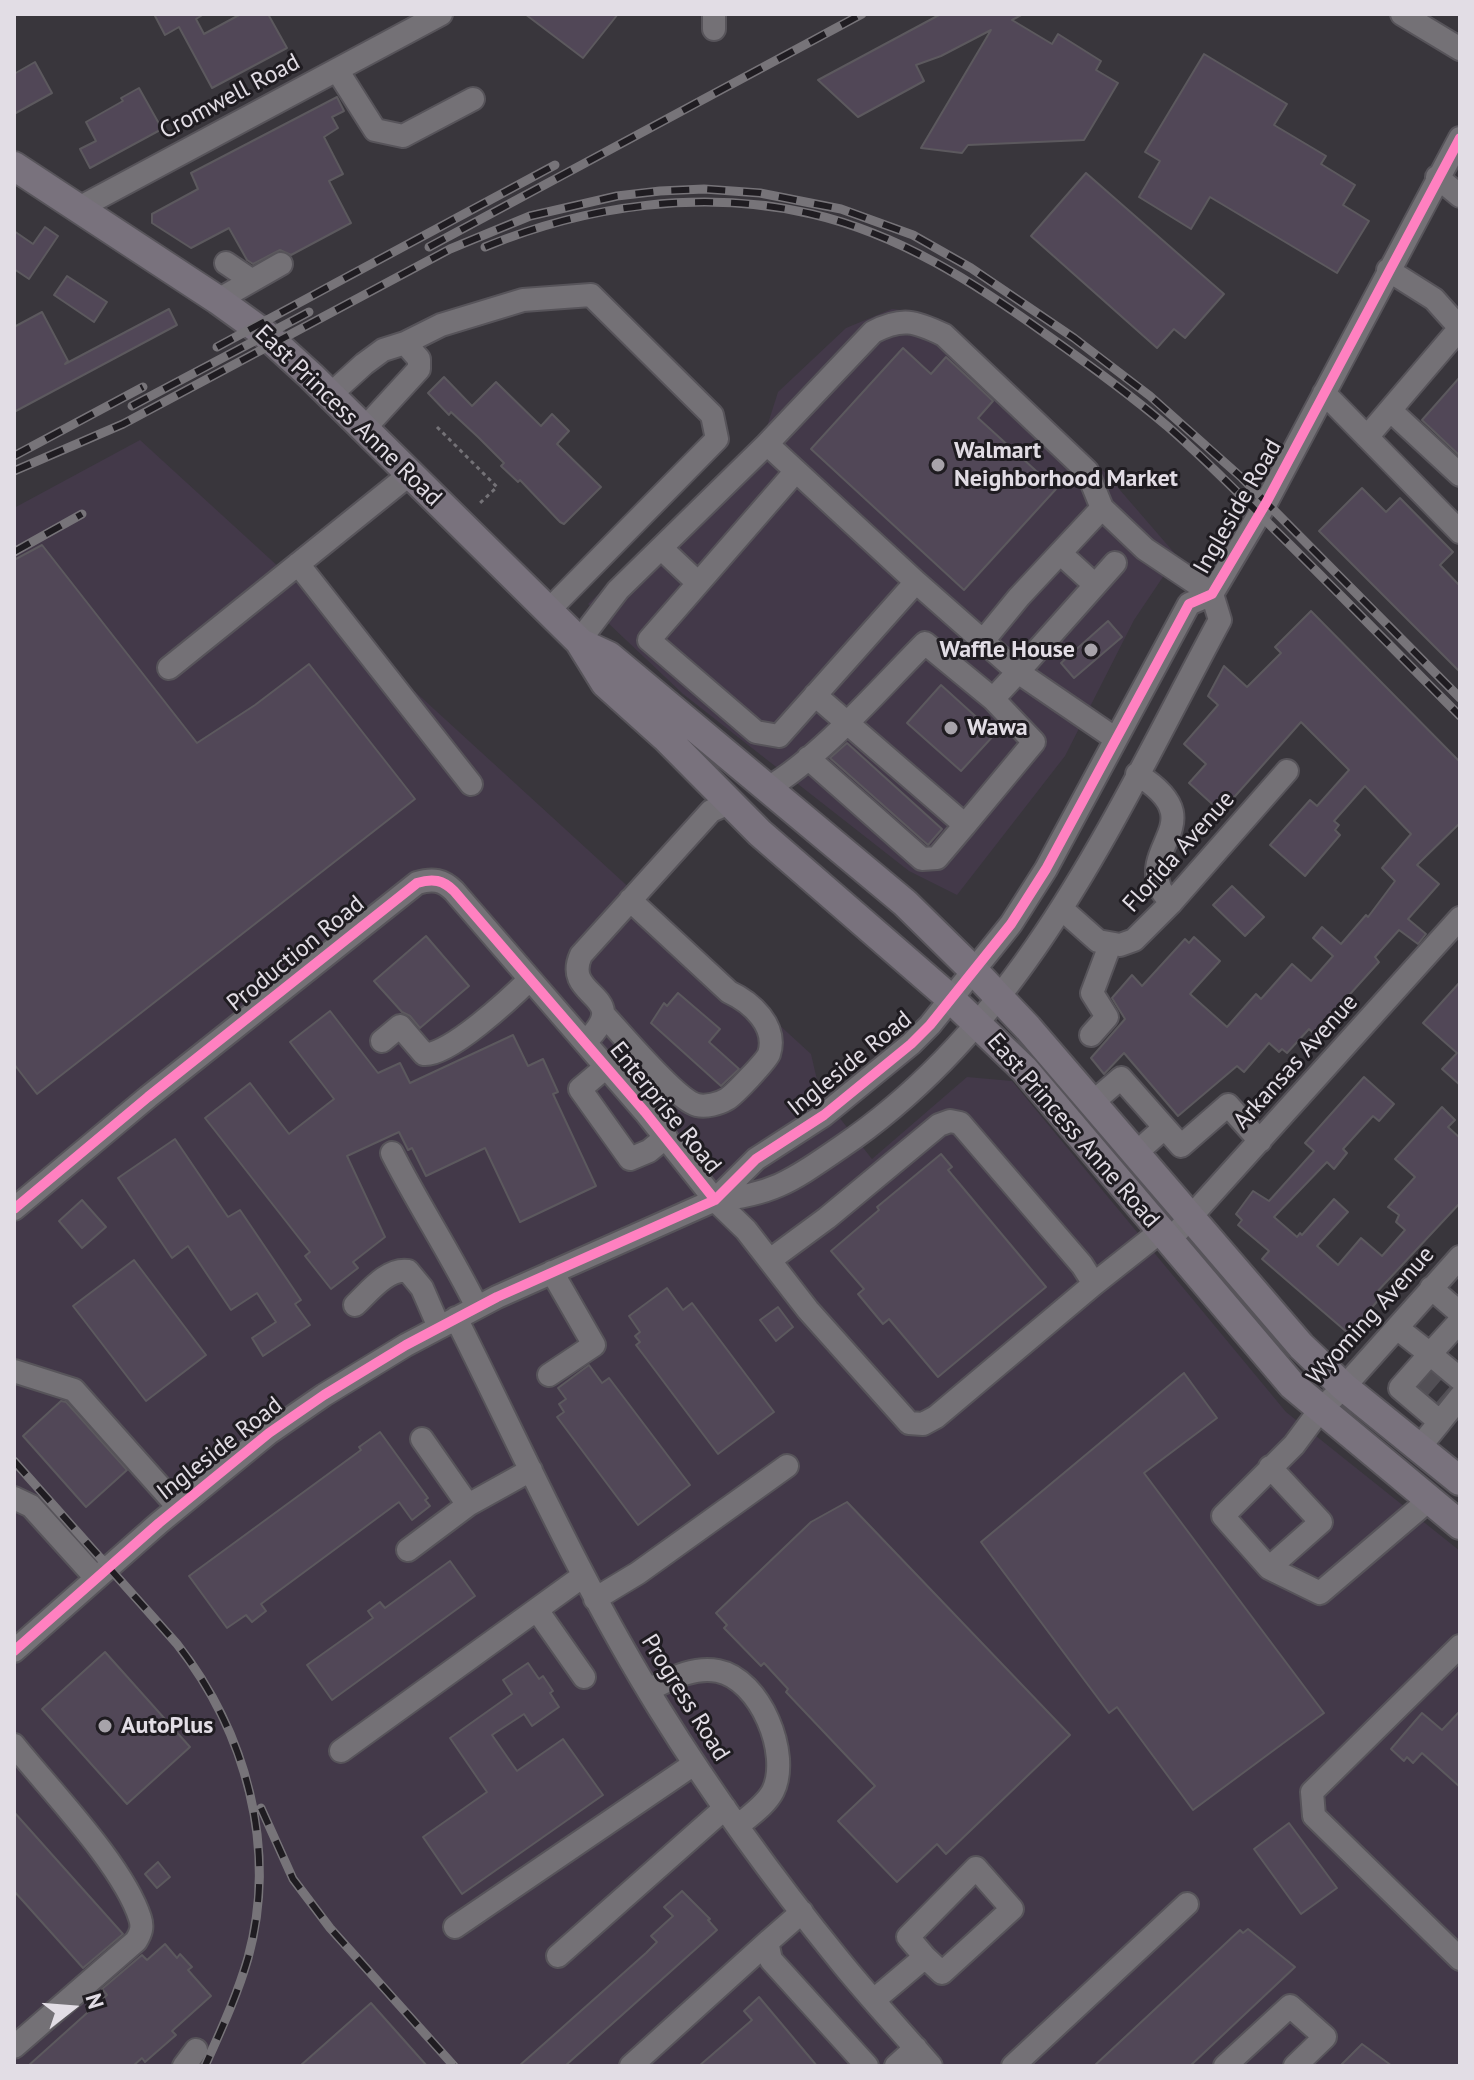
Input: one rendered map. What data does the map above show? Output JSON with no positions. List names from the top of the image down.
{
  "streets": {
    "main road": ["East Princess Anne Road"],
    "street": [
      "Cromwell Road",
      "Ingleside Road",
      "Florida Avenue",
      "Production Road",
      "Arkansas Avenue",
      "Enterprise Road",
      "Wyoming Avenue",
      "Progress Road"
    ]
  },
  "crossings": [
    ["Cromwell Road", "East Princess Anne Road"],
    ["East Princess Anne Road", "Ingleside Road"],
    ["East Princess Anne Road", "Arkansas Avenue"],
    ["East Princess Anne Road", "Wyoming Avenue"],
    ["Ingleside Road", "Enterprise Road"],
    ["Ingleside Road", "Progress Road"],
    ["Production Road", "Enterprise Road"],
    ["Arkansas Avenue", "Enterprise Road"]
  ],
  "places": [
    "Walmart Neighborhood Market",
    "Waffle House",
    "Wawa",
    "AutoPlus"
  ],
  "north": "right"
}
